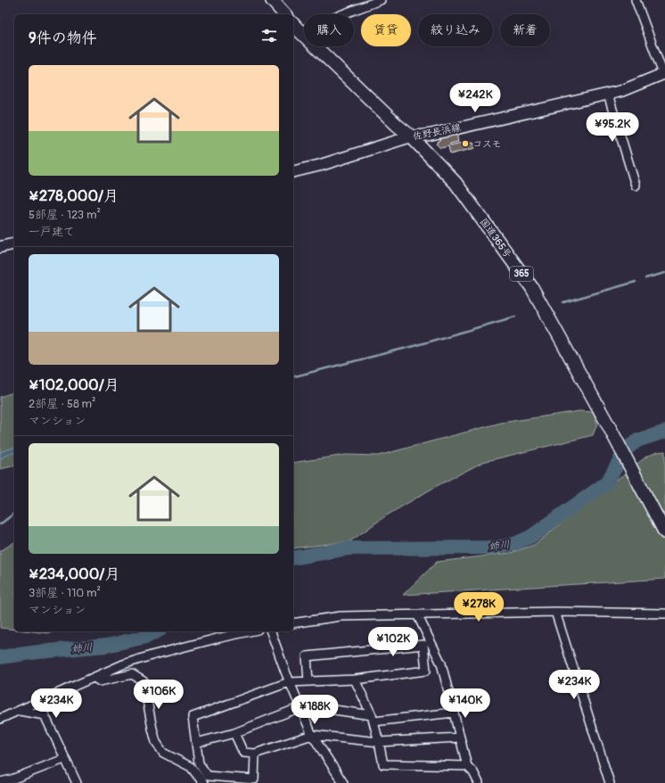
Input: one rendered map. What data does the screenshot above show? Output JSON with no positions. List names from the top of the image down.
{
  "streets": {
    "highway": ["国道365号", "365"],
    "main road": ["佐野長浜線"]
  },
  "crossings": [
    ["佐野長浜線", "国道365号"]
  ],
  "water": ["姉川"],
  "places": ["コスモ"],
  "page": {
    "chip": [
      "購入",
      "賃貸",
      "絞り込み",
      "新着"
    ],
    "heading": "9件の物件",
    "list": [
      {
        "name": "¥278,000/月",
        "note": "5部屋 · 123 m² · 一戸建て"
      },
      {
        "name": "¥102,000/月",
        "note": "2部屋 · 58 m² · マンション"
      },
      {
        "name": "¥234,000/月",
        "note": "3部屋 · 110 m² · マンション"
      }
    ],
    "price": [
      "¥242K",
      "¥95.2K",
      "¥278K",
      "¥102K",
      "¥234K",
      "¥106K",
      "¥234K",
      "¥140K",
      "¥188K"
    ]
  }
}
